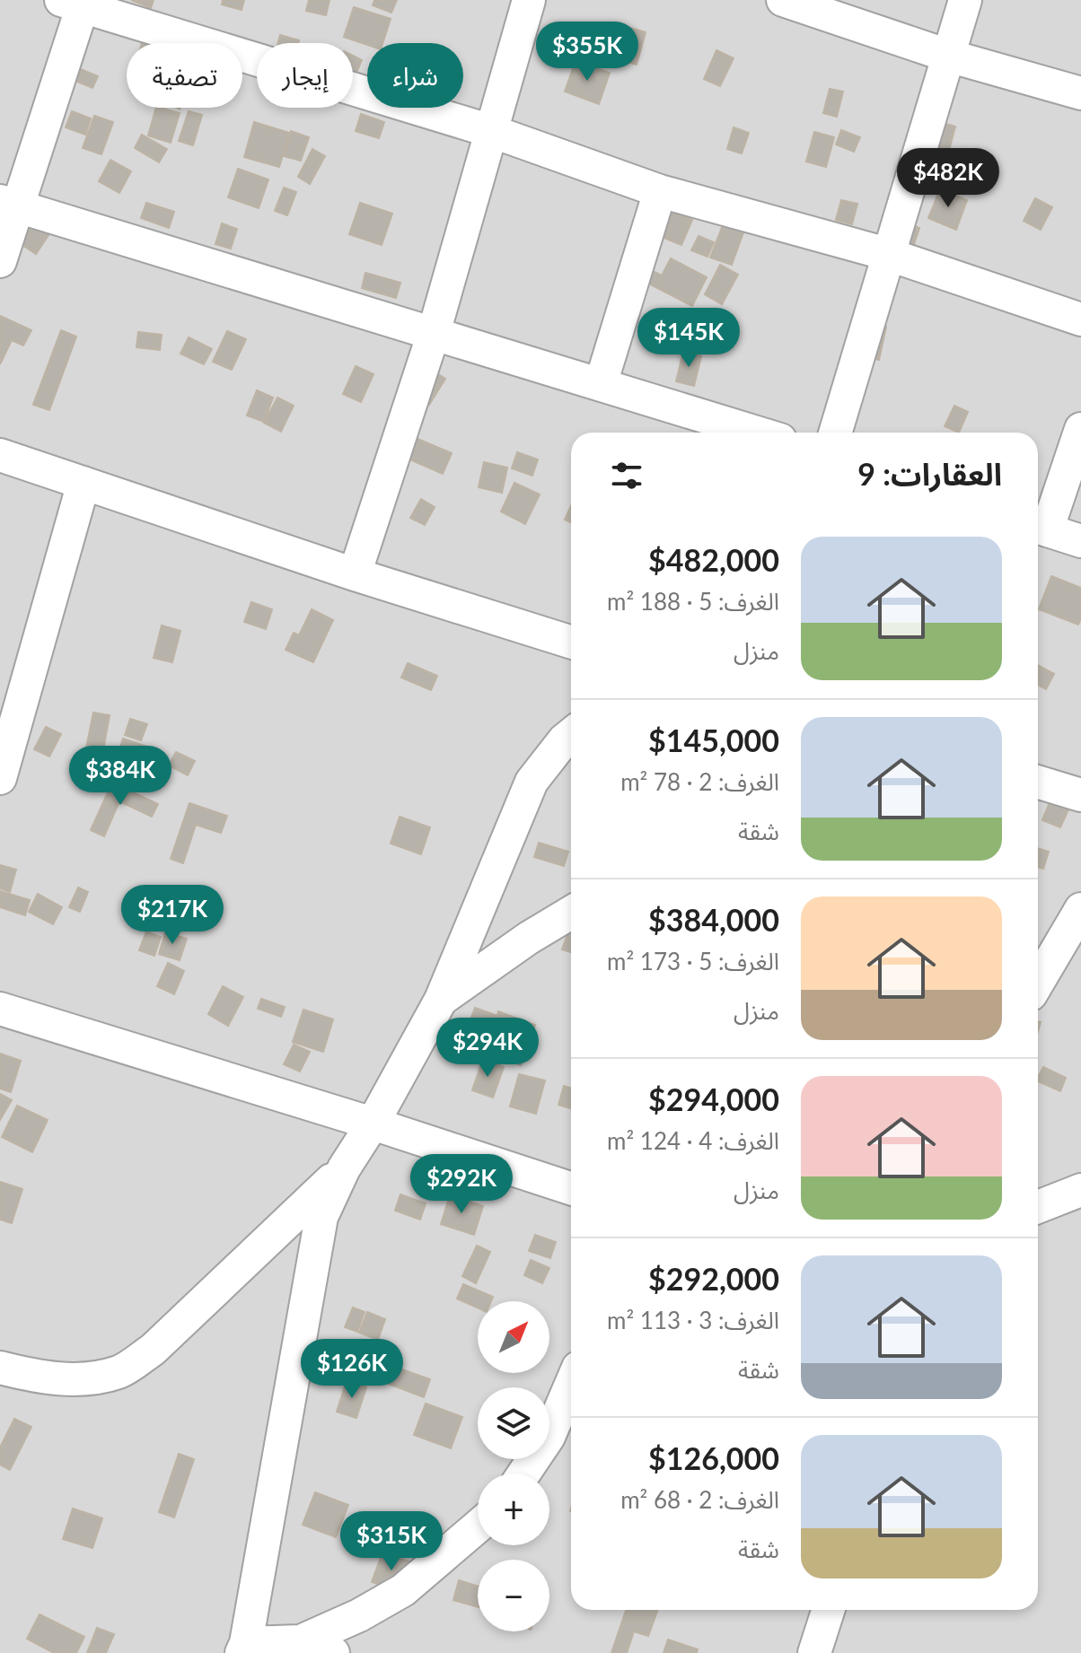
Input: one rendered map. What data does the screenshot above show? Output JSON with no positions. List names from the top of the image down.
{
  "north": "top right",
  "page": {
    "price": [
      "$355K",
      "$482K",
      "$145K",
      "$384K",
      "$217K",
      "$294K",
      "$292K",
      "$126K",
      "$315K"
    ],
    "chip": ["شراء", "إيجار", "تصفية"],
    "heading": "العقارات: 9",
    "list": [
      {
        "name": "$482,000",
        "note": "الغرف: 5 · 188 m² · منزل"
      },
      {
        "name": "$145,000",
        "note": "الغرف: 2 · 78 m² · شقة"
      },
      {
        "name": "$384,000",
        "note": "الغرف: 5 · 173 m² · منزل"
      },
      {
        "name": "$294,000",
        "note": "الغرف: 4 · 124 m² · منزل"
      },
      {
        "name": "$292,000",
        "note": "الغرف: 3 · 113 m² · شقة"
      },
      {
        "name": "$126,000",
        "note": "الغرف: 2 · 68 m² · شقة"
      }
    ],
    "map_buttons": ["+", "−"]
  }
}
